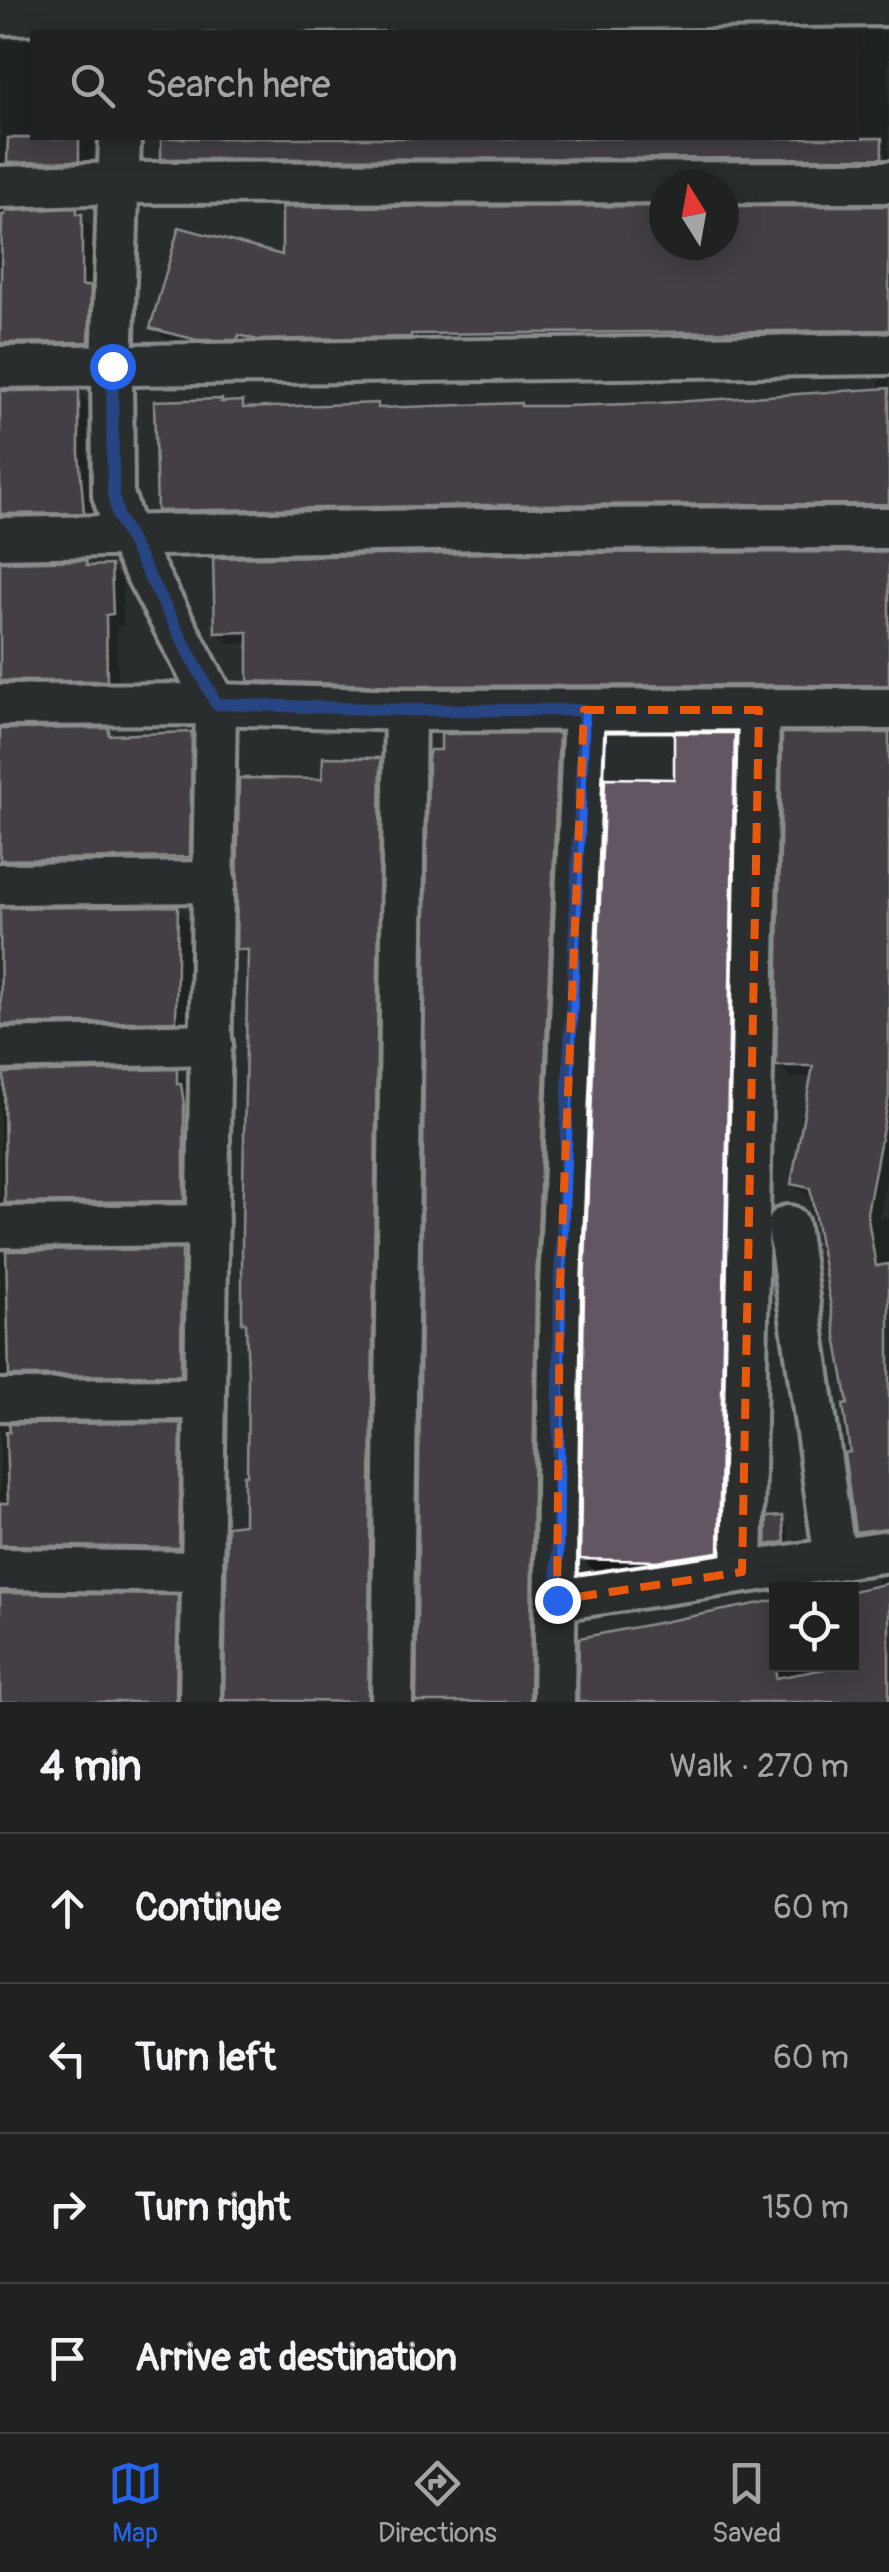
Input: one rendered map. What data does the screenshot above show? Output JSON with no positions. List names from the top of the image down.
{
  "north": "top",
  "page": {
    "search": "Search here",
    "heading": ["4 min", "Walk · 270 m"],
    "list": [
      ["Continue", "60 m"],
      ["Turn left", "60 m"],
      ["Turn right", "150 m"],
      "Arrive at destination"
    ],
    "nav": ["Map", "Directions", "Saved"]
  }
}
